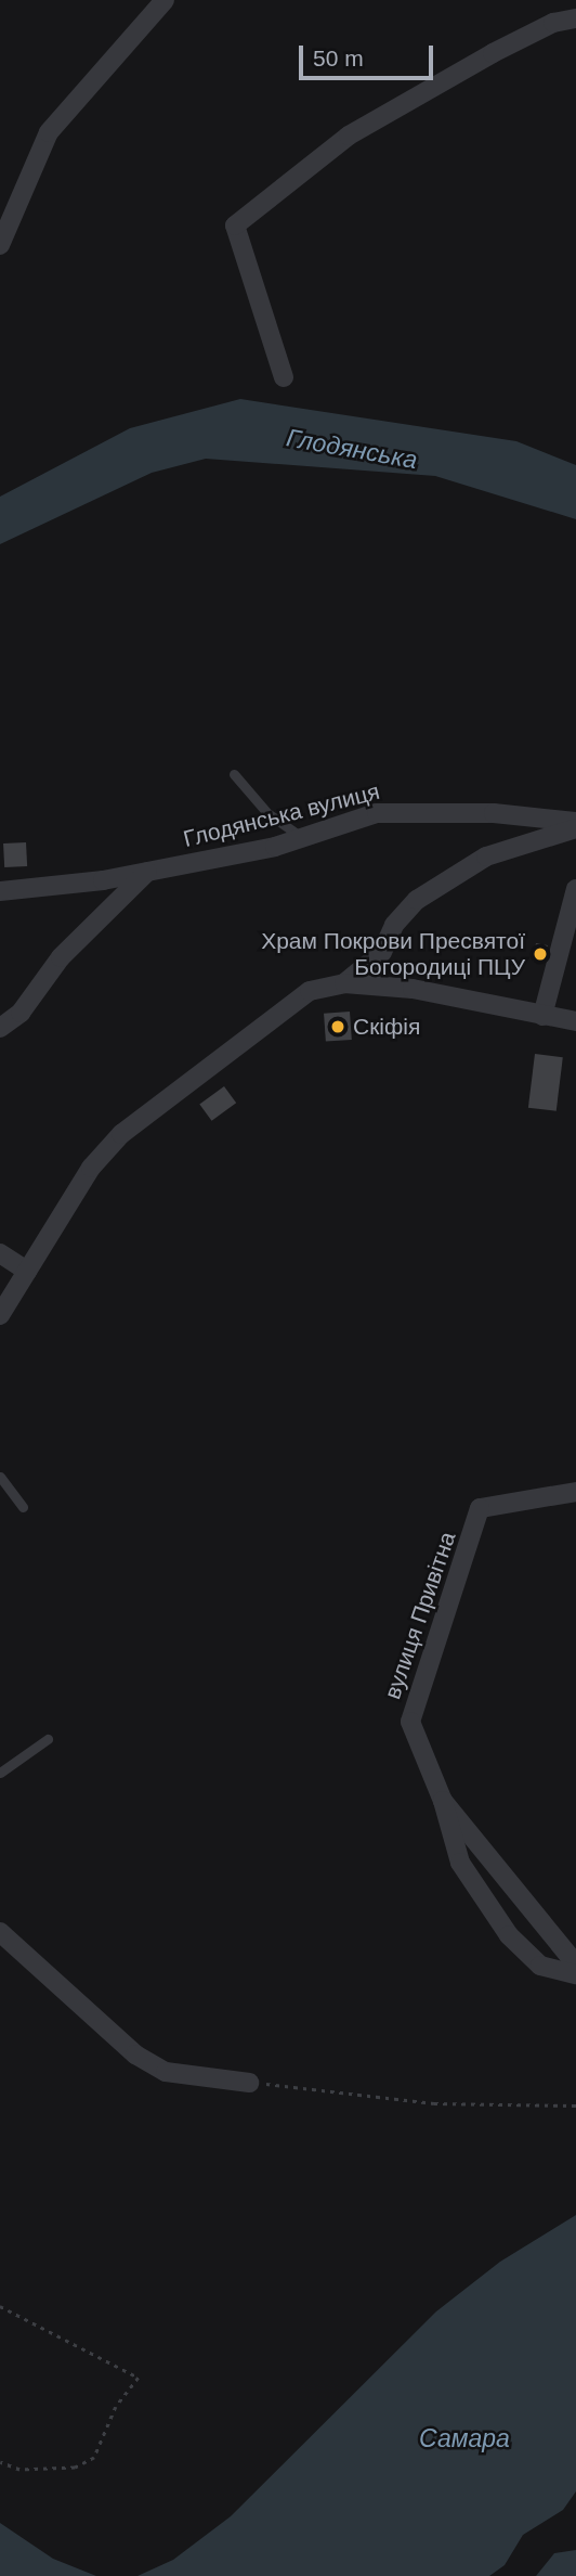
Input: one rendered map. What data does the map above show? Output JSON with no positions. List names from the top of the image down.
{
  "streets": {
    "street": ["Глодянська вулиця", "вулиця Привітна"]
  },
  "water": ["Глодянська", "Самара"],
  "places": ["Храм Покрови Пресвятої Богородиці ПЦУ", "Скіфія"],
  "scale_bar": "50 m"
}
